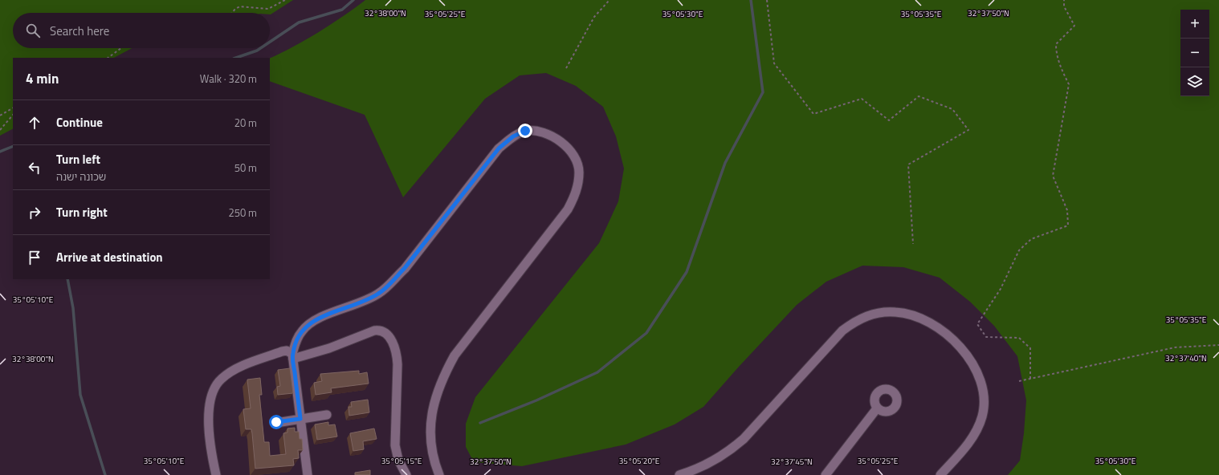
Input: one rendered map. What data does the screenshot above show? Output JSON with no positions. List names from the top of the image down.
{
  "page": {
    "map_buttons": ["+", "−"],
    "search": "Search here",
    "heading": ["4 min", "Walk · 320 m"],
    "list": [
      ["Continue", "20 m"],
      ["Turn left", "שכונה ישנה", "50 m"],
      ["Turn right", "250 m"],
      "Arrive at destination"
    ]
  },
  "coordinates": [
    "32°38'00\"N",
    "32°37'50\"N",
    "35°05'25\"E",
    "35°05'30\"E",
    "35°05'35\"E",
    "35°05'10\"E",
    "32°37'40\"N",
    "35°05'15\"E",
    "35°05'20\"E",
    "32°37'45\"N"
  ]
}
